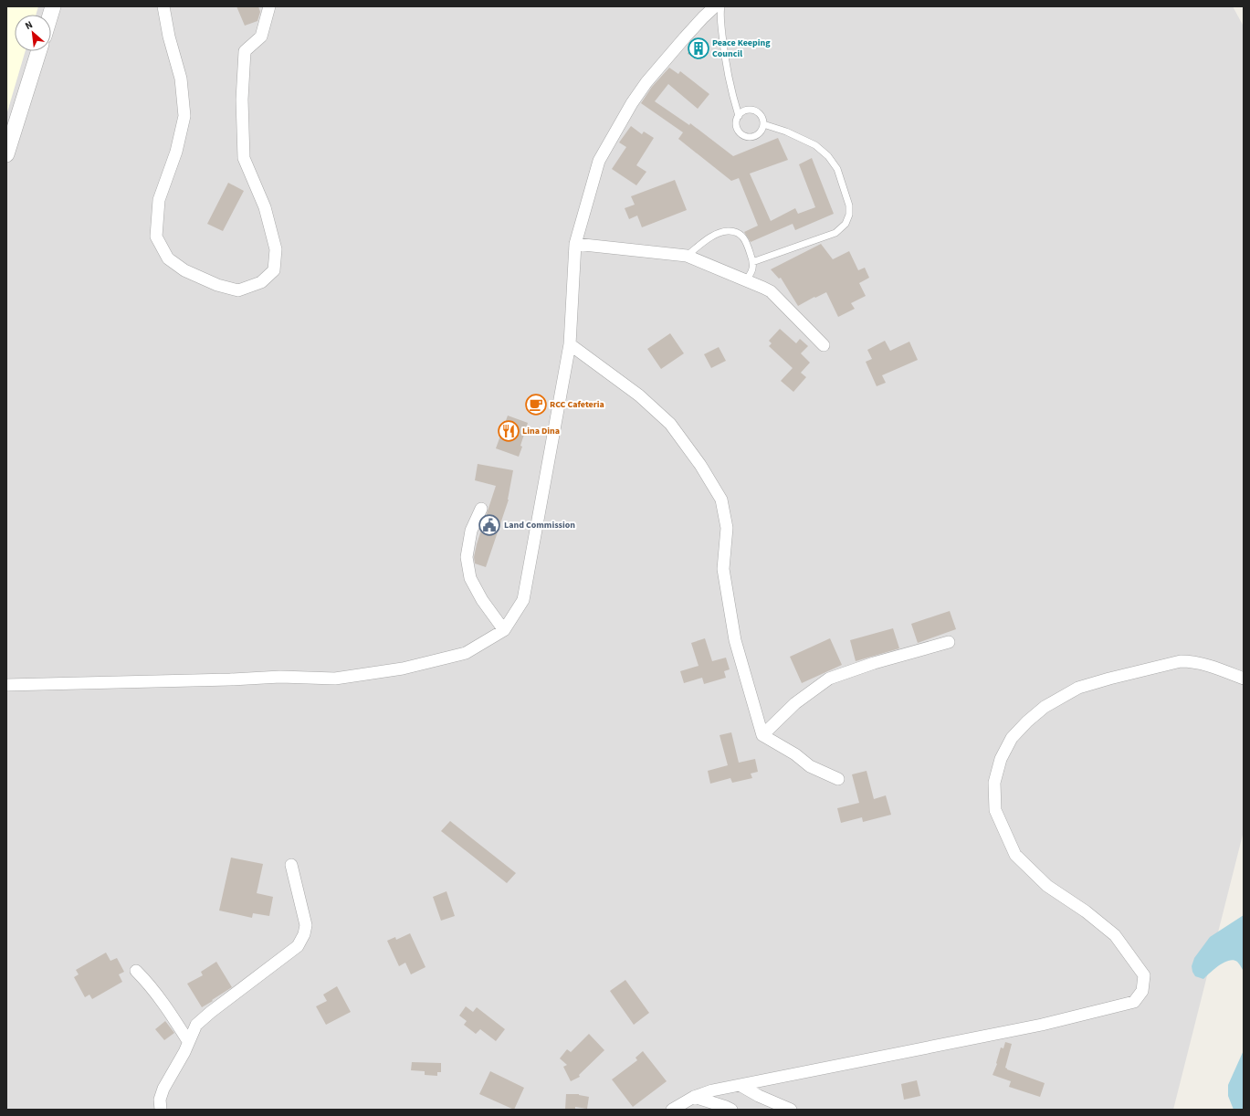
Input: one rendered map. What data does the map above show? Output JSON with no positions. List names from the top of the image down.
{
  "places": {
    "building": ["Peace Keeping Council"],
    "cafe": ["RCC Cafeteria"],
    "restaurant": ["Lina Dina"],
    "public building": ["Land Commission"]
  },
  "north": "top left"
}
